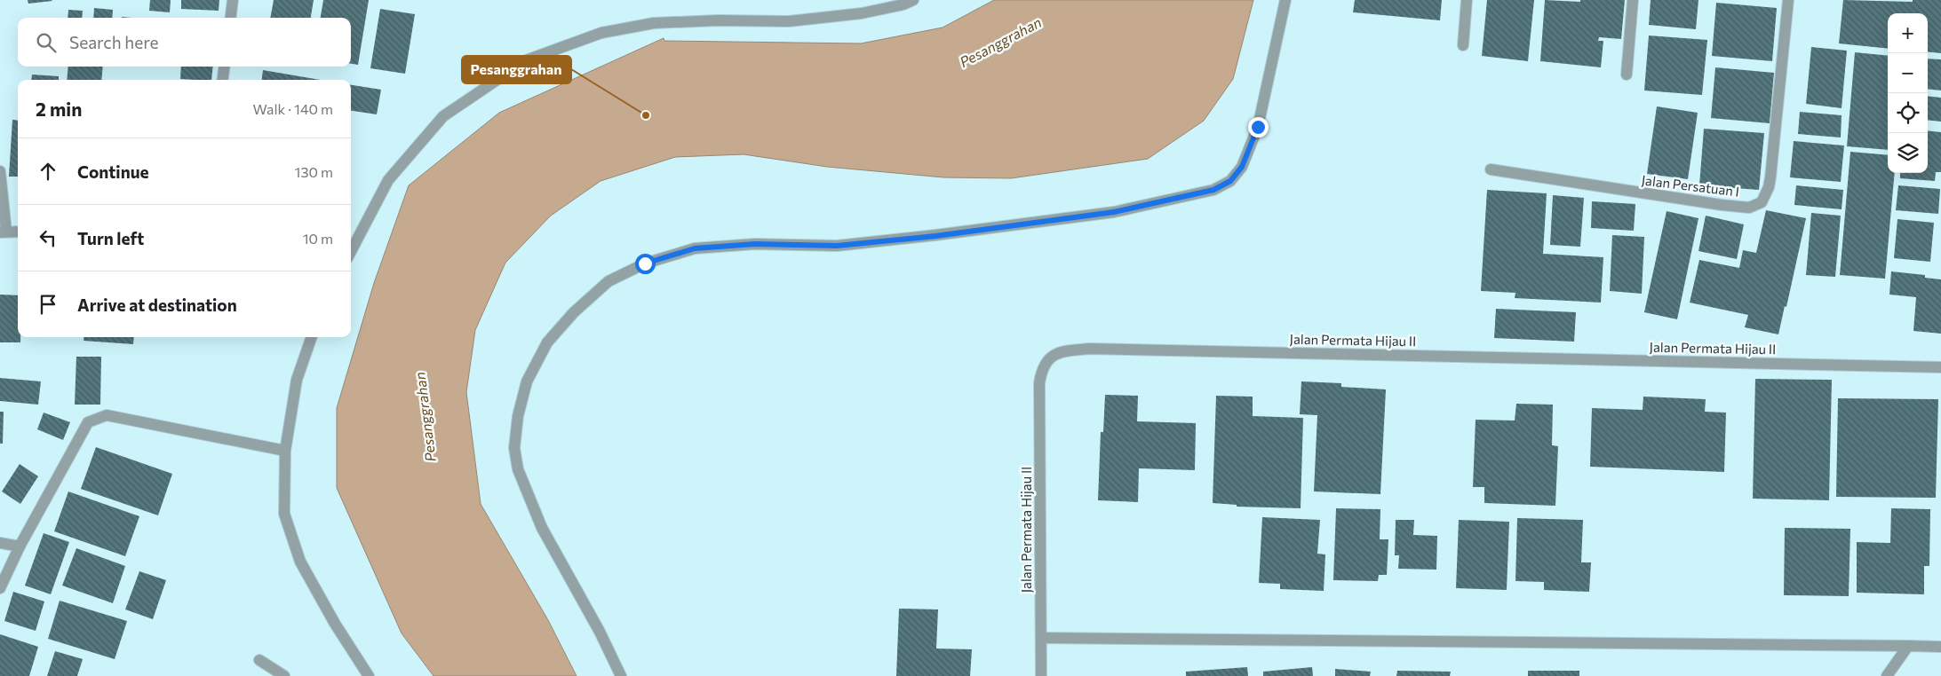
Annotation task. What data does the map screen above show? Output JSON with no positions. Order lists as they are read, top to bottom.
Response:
{
  "streets": {
    "street": ["Jalan Persatuan I", "Jalan Permata Hijau II"]
  },
  "water": ["Pesanggrahan"],
  "places": ["Pesanggrahan"],
  "page": {
    "map_buttons": ["+", "−"],
    "search": "Search here",
    "heading": ["2 min", "Walk · 140 m"],
    "list": [
      ["Continue", "130 m"],
      ["Turn left", "10 m"],
      "Arrive at destination"
    ]
  }
}
